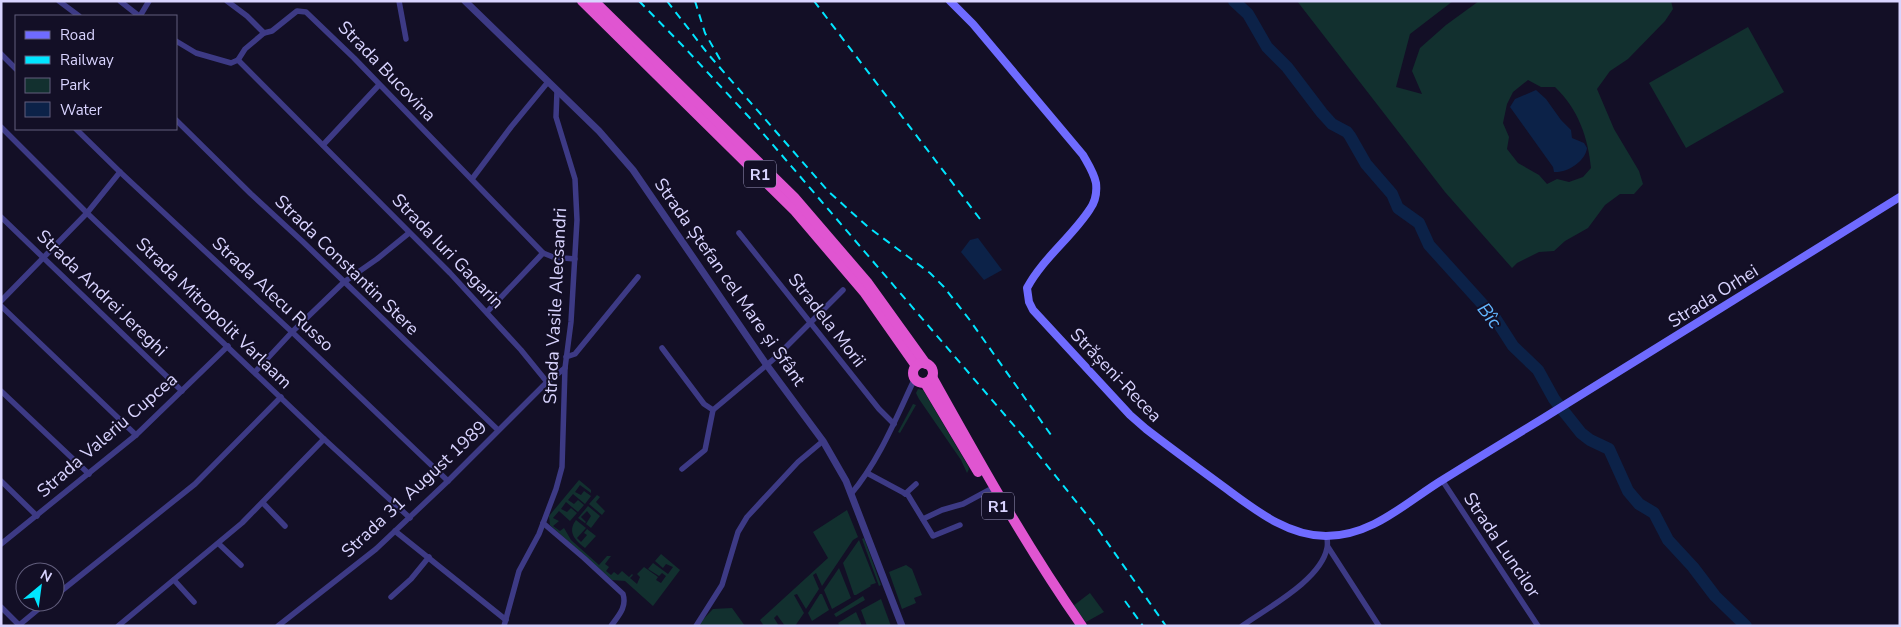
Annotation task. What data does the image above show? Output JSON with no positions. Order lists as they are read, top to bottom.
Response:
{
  "streets": {
    "highway": ["R1"],
    "main road": ["Strada Orhei", "Strășeni-Recea"],
    "street": [
      "Strada Bucovina",
      "Strada Iuri Gagarin",
      "Strada Constantin Stere",
      "Strada Ștefan cel Mare și Sfânt",
      "Strada Andrei Jereghi",
      "Strada Alecu Russo",
      "Strada Vasile Alecsandri",
      "Strada Mitropolit Varlaam",
      "Stradela Morii",
      "Strada Valeriu Cupcea",
      "Strada 31 August 1989",
      "Strada Luncilor"
    ]
  },
  "crossings": [
    ["Strada Iuri Gagarin", "Strada 31 August 1989"],
    ["Strada Constantin Stere", "Strada 31 August 1989"],
    ["Strada Ștefan cel Mare și Sfânt", "Strada Vasile Alecsandri"],
    ["Strada Andrei Jereghi", "Strada Valeriu Cupcea"],
    ["Strada Alecu Russo", "Strada 31 August 1989"],
    ["Strada Orhei", "Strășeni-Recea"],
    ["Strada Vasile Alecsandri", "Strada 31 August 1989"],
    ["Strada Mitropolit Varlaam", "Strada Valeriu Cupcea"],
    ["Strada Mitropolit Varlaam", "Strada 31 August 1989"],
    ["Strășeni-Recea", "Strada Luncilor"]
  ],
  "water": ["Bîc"],
  "legend": [
    "Road",
    "Railway",
    "Park",
    "Water"
  ],
  "north": "top right"
}
